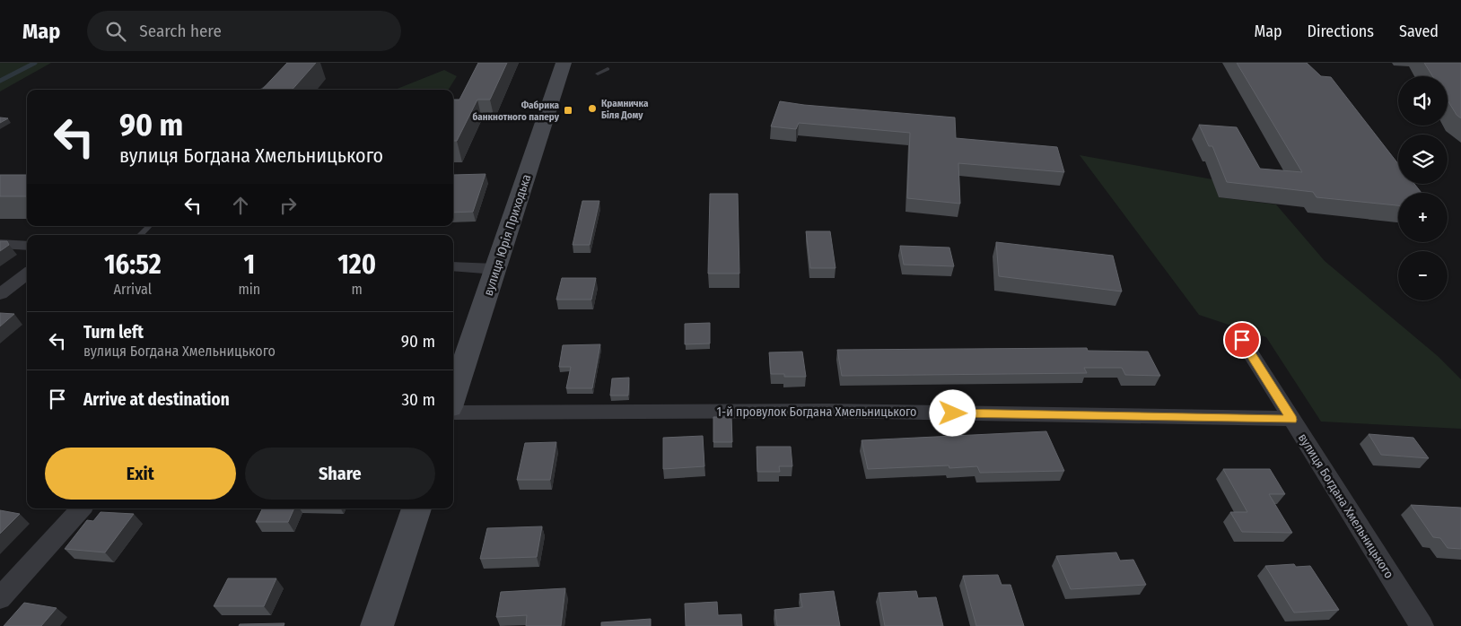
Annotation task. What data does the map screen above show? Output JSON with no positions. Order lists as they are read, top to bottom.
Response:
{
  "streets": {
    "street": ["вулиця Юрія Приходька", "1-й провулок Богдана Хмельницького", "вулиця Богдана Хмельницького"]
  },
  "crossings": [
    ["1-й провулок Богдана Хмельницького", "вулиця Богдана Хмельницького"]
  ],
  "places": {
    "other": ["Крамничка Біля Дому"],
    "transit": ["Фабрика банкнотного паперу"]
  },
  "page": {
    "header": "Map",
    "search": "Search here",
    "nav": ["Map", "Directions", "Saved"],
    "map_buttons": ["+", "−"],
    "turn": ["90 m", "вулиця Богдана Хмельницького"],
    "eta": [
      "16:52",
      "Arrival",
      "1",
      "min",
      "120",
      "m"
    ],
    "list": [
      {
        "name": "Turn left",
        "note": "вулиця Богдана Хмельницького",
        "value": "90 m"
      },
      {
        "name": "Arrive at destination",
        "value": "30 m"
      }
    ],
    "buttons": ["Exit", "Share"]
  }
}
